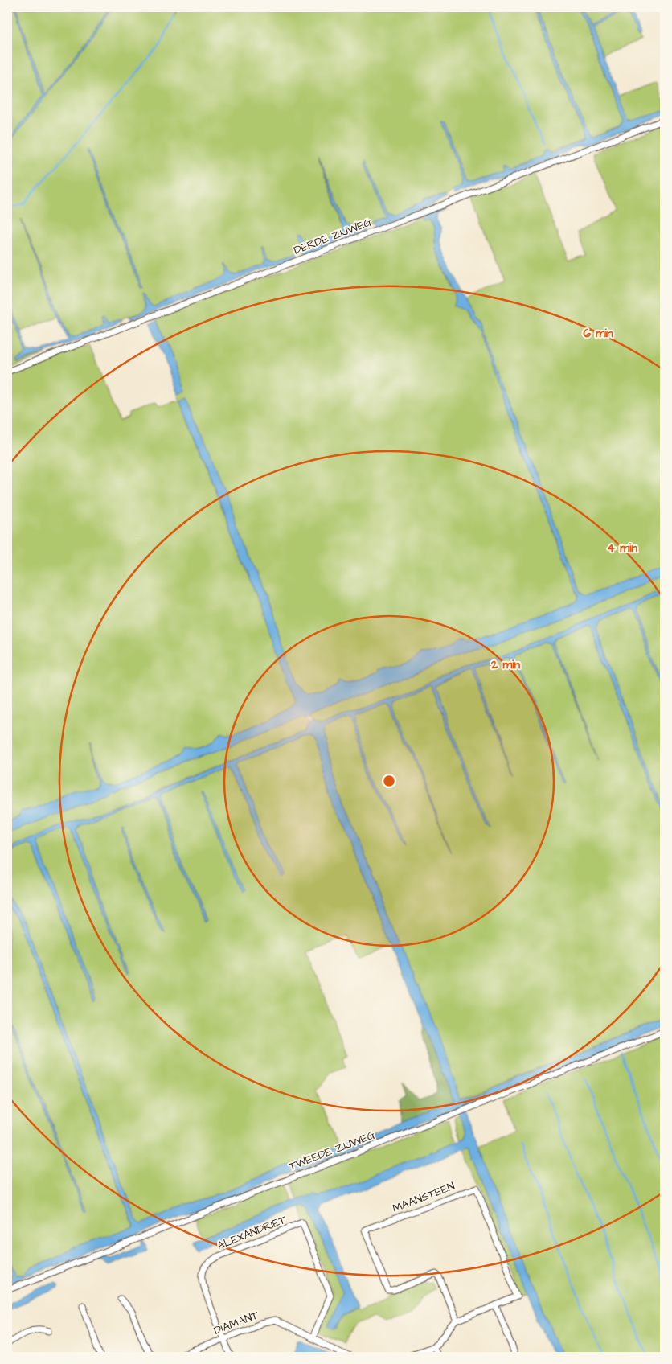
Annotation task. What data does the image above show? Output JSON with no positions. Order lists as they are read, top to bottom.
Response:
{
  "streets": {
    "street": [
      "DERDE ZIJWEG",
      "TWEEDE ZIJWEG",
      "MAANSTEEN",
      "ALEXANDRIET",
      "DIAMANT"
    ]
  },
  "crossings": [
    ["ALEXANDRIET", "DIAMANT"]
  ],
  "rings": ["6 min", "4 min", "2 min"]
}
